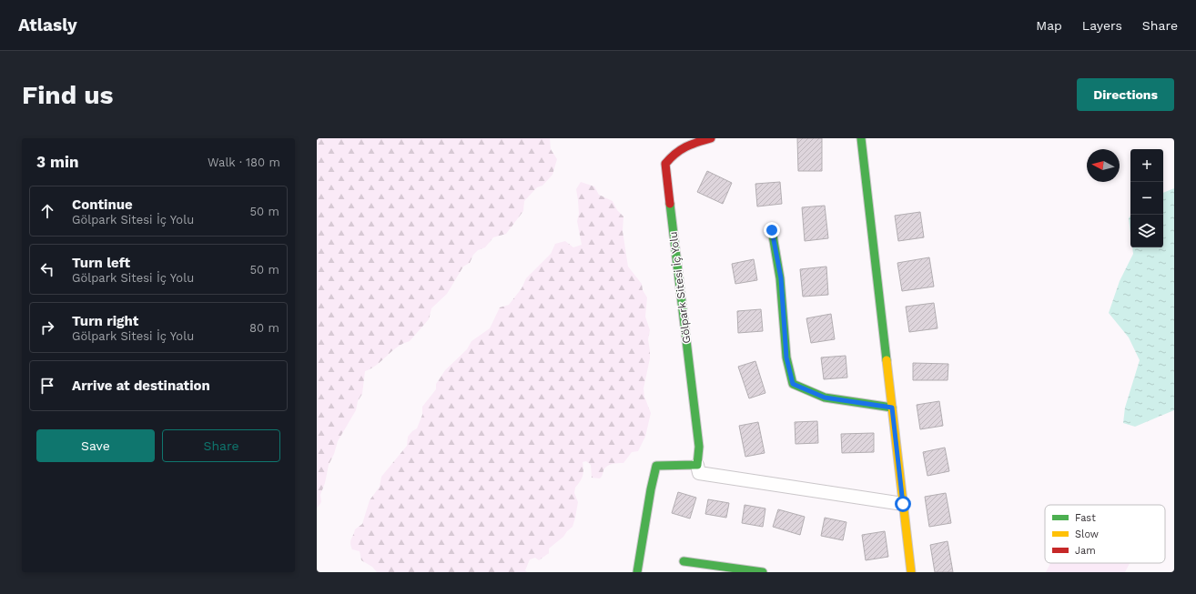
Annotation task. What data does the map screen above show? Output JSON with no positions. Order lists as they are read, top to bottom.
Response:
{
  "streets": {
    "street": ["Gölpark Sitesi İç Yolu"]
  },
  "legend": ["Fast", "Slow", "Jam"],
  "north": "left",
  "page": {
    "header": "Atlasly",
    "nav": ["Map", "Layers", "Share"],
    "buttons": [
      "Directions",
      ["Save", "Share"]
    ],
    "title": "Find us",
    "heading": ["3 min", "Walk · 180 m"],
    "map_buttons": ["+", "−"],
    "list": [
      ["Continue", "Gölpark Sitesi İç Yolu", "50 m"],
      ["Turn left", "Gölpark Sitesi İç Yolu", "50 m"],
      ["Turn right", "Gölpark Sitesi İç Yolu", "80 m"],
      "Arrive at destination"
    ]
  }
}
